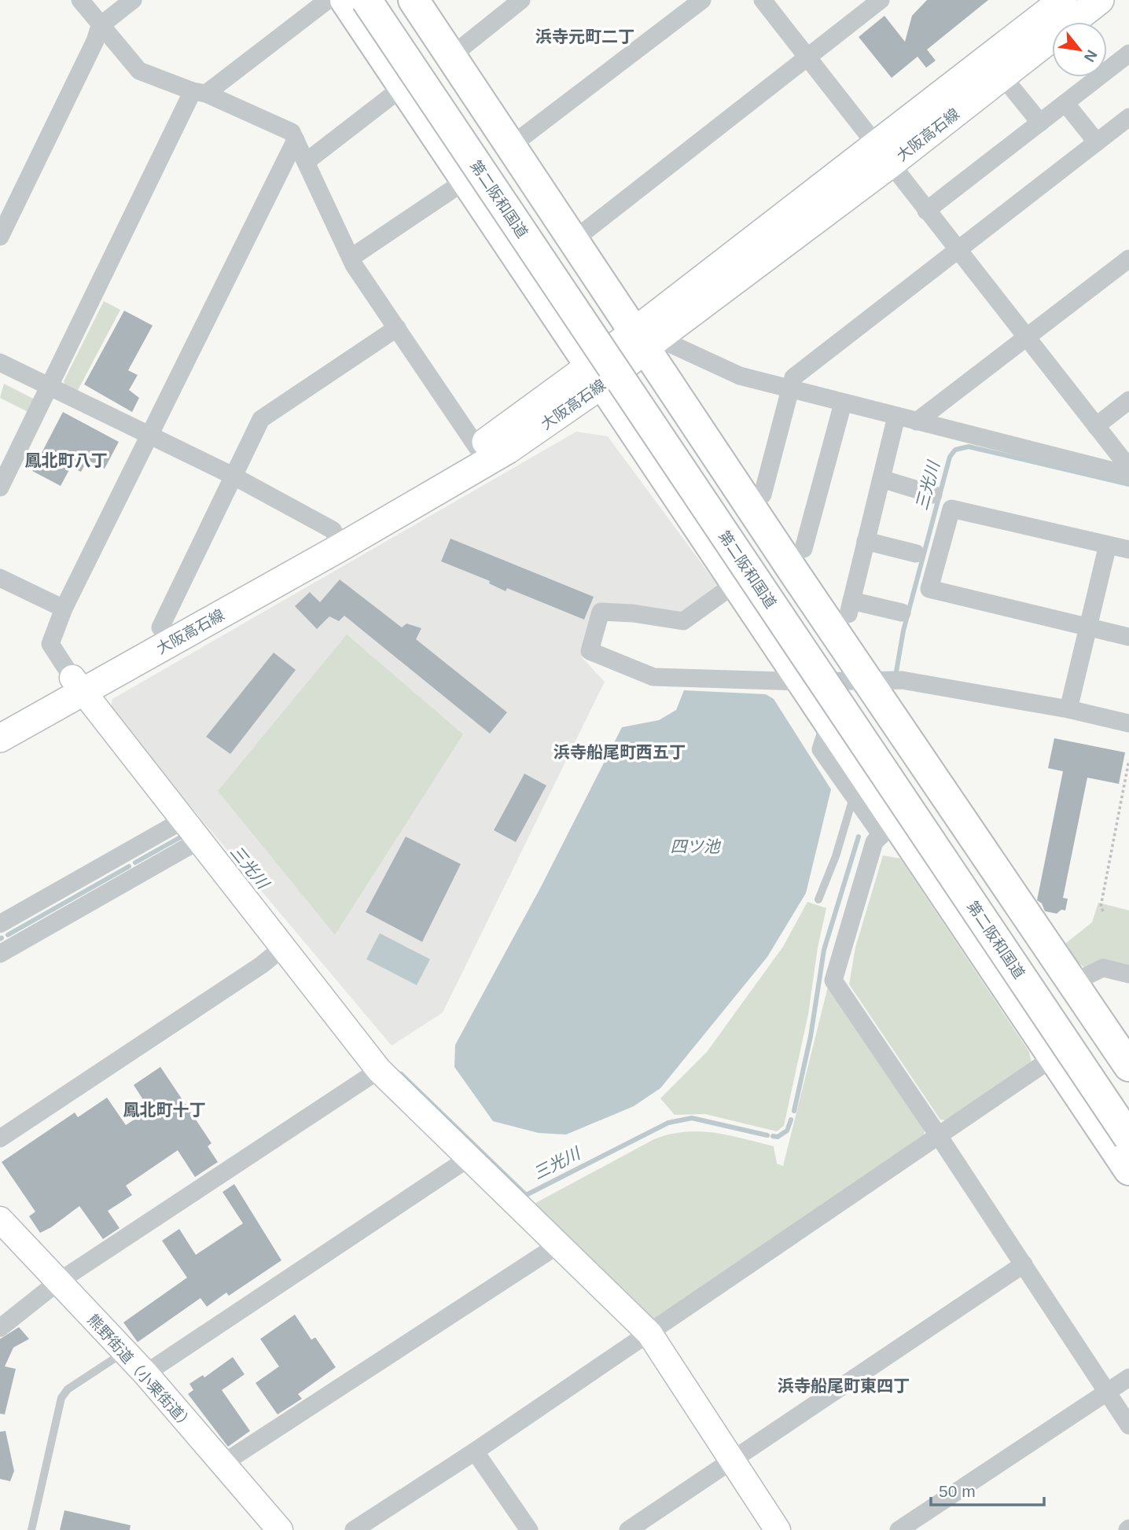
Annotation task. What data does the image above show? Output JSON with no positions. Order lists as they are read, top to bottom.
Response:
{
  "streets": {
    "highway": ["第二阪和国道"],
    "main road": ["大阪高石線"],
    "street": ["熊野街道（小栗街道）"]
  },
  "districts": [
    "浜寺元町二丁",
    "鳳北町八丁",
    "浜寺船尾町西五丁",
    "鳳北町十丁",
    "浜寺船尾町東四丁"
  ],
  "water": ["三光川", "四ツ池"],
  "scale_bar": "50 m",
  "north": "bottom right"
}
